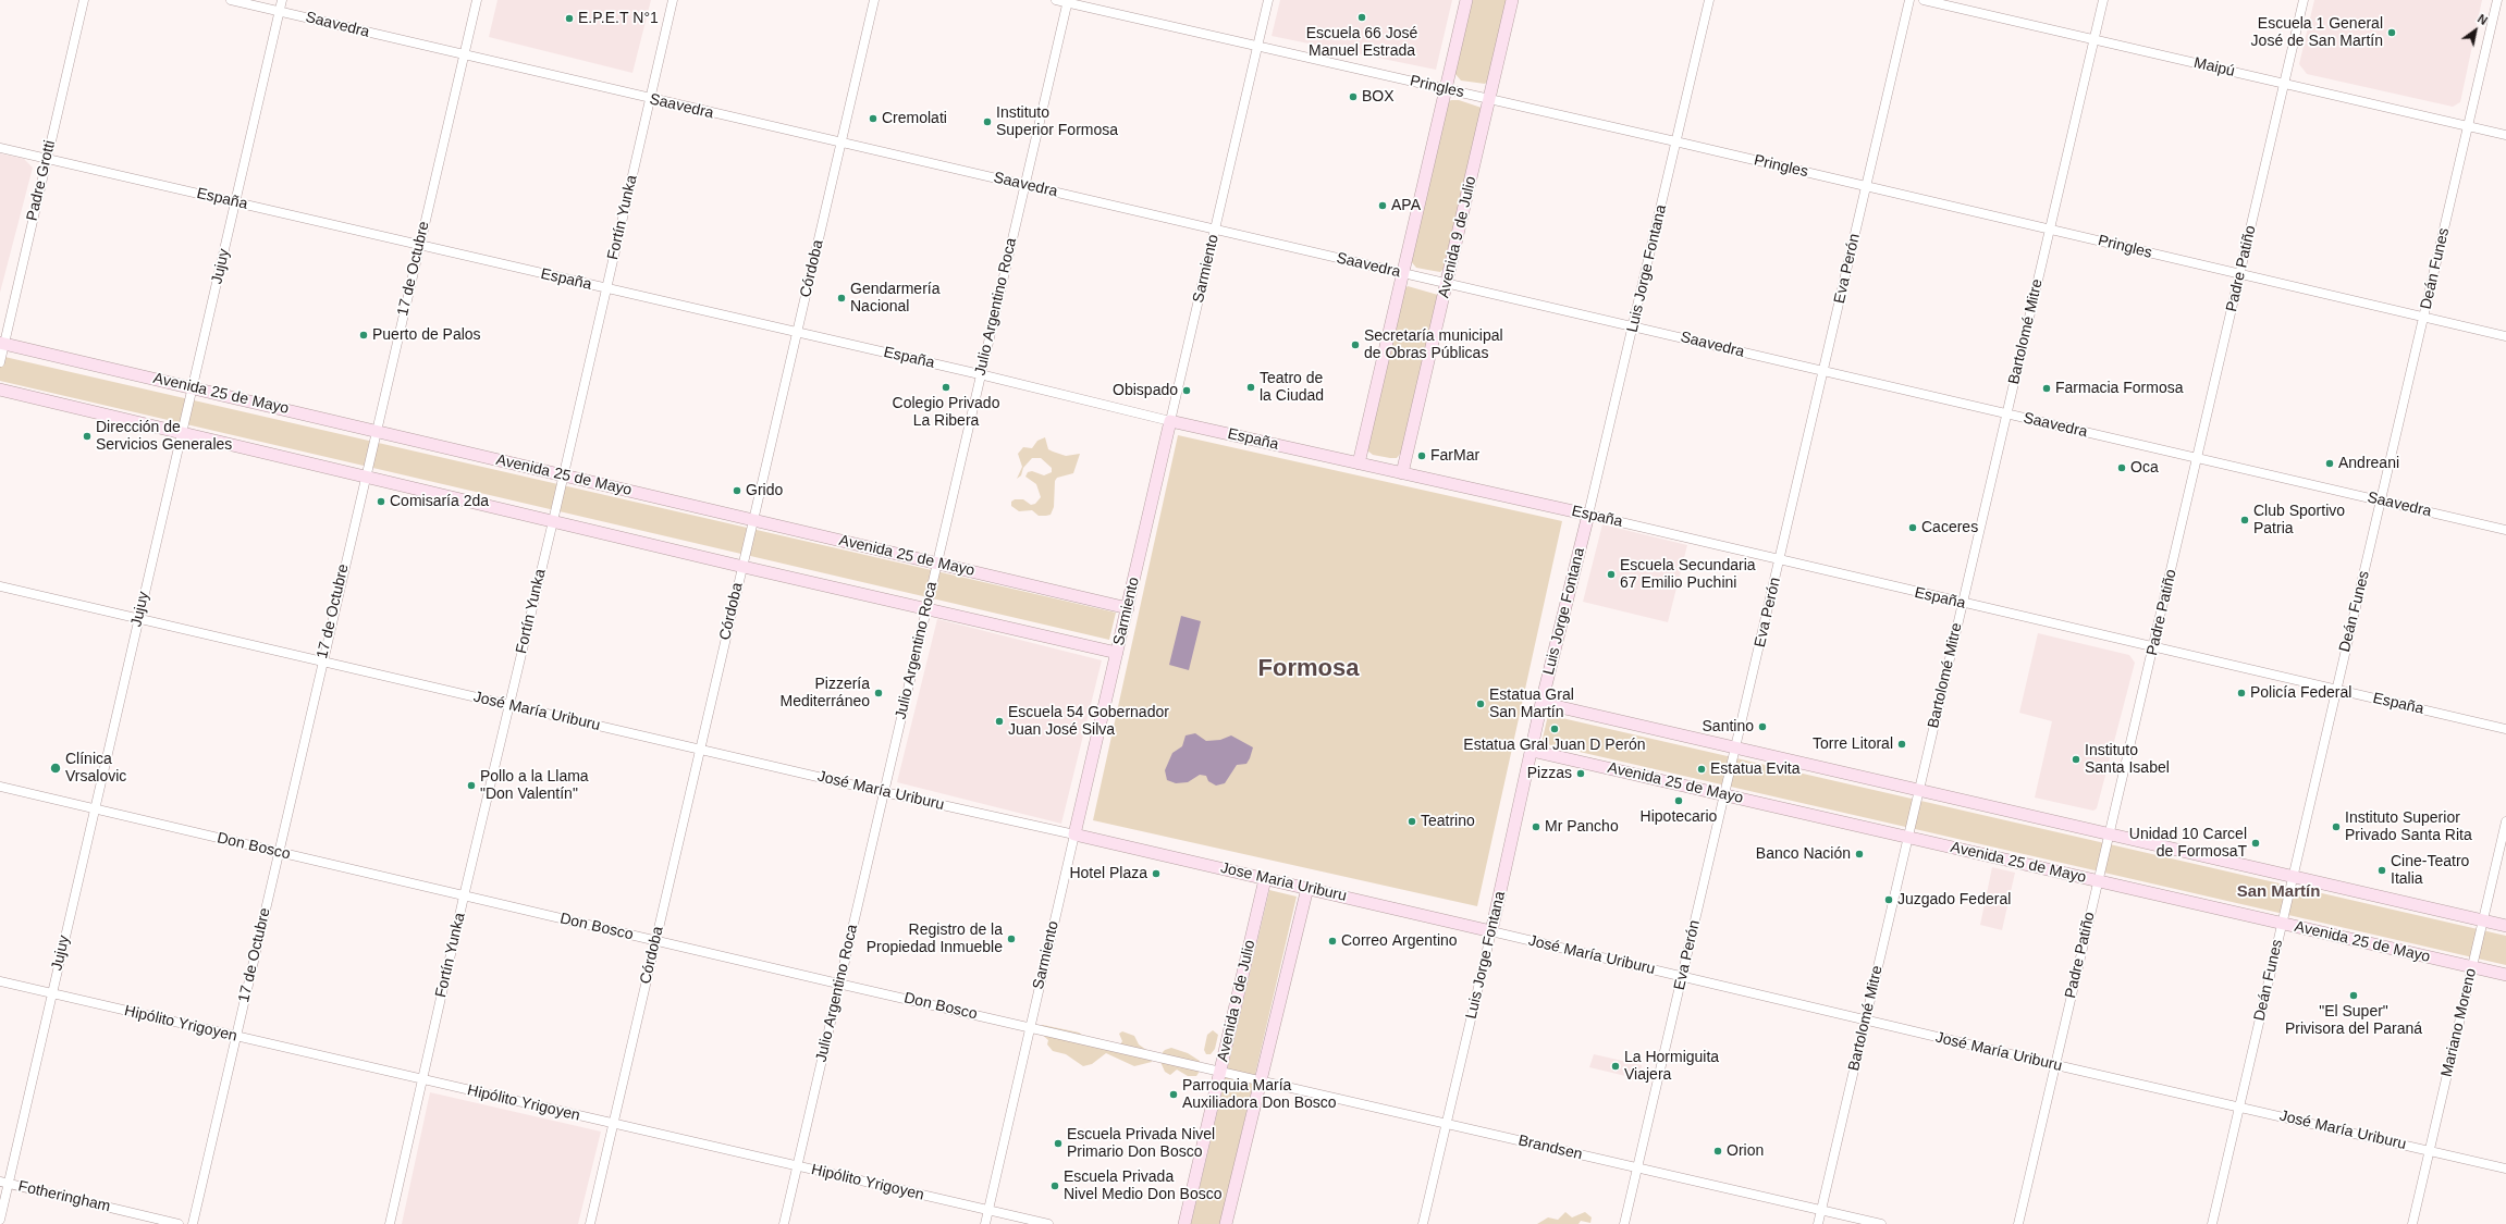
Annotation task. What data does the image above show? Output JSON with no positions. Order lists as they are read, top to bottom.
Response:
{
  "streets": {
    "main road": [
      "España",
      "Avenida 9 de Julio",
      "Sarmiento",
      "Luis Jorge Fontana",
      "Avenida 25 de Mayo",
      "Jose Maria Uriburu"
    ],
    "street": [
      "Saavedra",
      "Maipú",
      "Pringles",
      "Padre Grotti",
      "Fortín Yunka",
      "Jujuy",
      "17 de Octubre",
      "Córdoba",
      "Eva Perón",
      "Padre Patiño",
      "Deán Funes",
      "Julio Argentino Roca",
      "Bartolomé Mitre",
      "José María Uriburu",
      "Don Bosco",
      "Mariano Moreno",
      "Hipólito Yrigoyen",
      "Brandsen",
      "Fotheringham"
    ]
  },
  "crossings": [
    ["Saavedra", "Fortín Yunka"],
    ["Saavedra", "Avenida 9 de Julio"],
    ["Saavedra", "Jujuy"],
    ["Saavedra", "17 de Octubre"],
    ["Saavedra", "Córdoba"],
    ["Saavedra", "Sarmiento"],
    ["Saavedra", "Luis Jorge Fontana"],
    ["Saavedra", "Eva Perón"],
    ["Saavedra", "Padre Patiño"],
    ["Saavedra", "Deán Funes"],
    ["Saavedra", "Julio Argentino Roca"],
    ["Saavedra", "Bartolomé Mitre"],
    ["Maipú", "Padre Patiño"],
    ["Maipú", "Deán Funes"],
    ["Maipú", "Bartolomé Mitre"],
    ["Pringles", "Avenida 9 de Julio"],
    ["Pringles", "Sarmiento"],
    ["Pringles", "Luis Jorge Fontana"],
    ["Pringles", "Eva Perón"],
    ["Pringles", "Padre Patiño"],
    ["Pringles", "Deán Funes"],
    ["Pringles", "Julio Argentino Roca"],
    ["Pringles", "Bartolomé Mitre"],
    ["Padre Grotti", "España"],
    ["Padre Grotti", "Avenida 25 de Mayo"],
    ["España", "Fortín Yunka"],
    ["España", "Avenida 9 de Julio"],
    ["España", "Jujuy"],
    ["España", "17 de Octubre"],
    ["España", "Córdoba"],
    ["España", "Sarmiento"],
    ["España", "Luis Jorge Fontana"],
    ["España", "Eva Perón"],
    ["España", "Padre Patiño"],
    ["España", "Deán Funes"],
    ["España", "Julio Argentino Roca"],
    ["España", "Bartolomé Mitre"],
    ["Fortín Yunka", "Avenida 25 de Mayo"],
    ["Fortín Yunka", "José María Uriburu"],
    ["Fortín Yunka", "Don Bosco"],
    ["Fortín Yunka", "Hipólito Yrigoyen"],
    ["Avenida 9 de Julio", "Don Bosco"],
    ["Avenida 9 de Julio", "Jose Maria Uriburu"],
    ["Avenida 9 de Julio", "Brandsen"],
    ["Jujuy", "Avenida 25 de Mayo"],
    ["Jujuy", "José María Uriburu"],
    ["Jujuy", "Don Bosco"],
    ["Jujuy", "Hipólito Yrigoyen"],
    ["Jujuy", "Fotheringham"],
    ["17 de Octubre", "Avenida 25 de Mayo"],
    ["17 de Octubre", "José María Uriburu"],
    ["17 de Octubre", "Don Bosco"],
    ["17 de Octubre", "Hipólito Yrigoyen"],
    ["Córdoba", "Avenida 25 de Mayo"],
    ["Córdoba", "José María Uriburu"],
    ["Córdoba", "Don Bosco"],
    ["Córdoba", "Hipólito Yrigoyen"],
    ["Sarmiento", "Avenida 25 de Mayo"],
    ["Sarmiento", "José María Uriburu"],
    ["Sarmiento", "Don Bosco"],
    ["Sarmiento", "Jose Maria Uriburu"],
    ["Sarmiento", "Hipólito Yrigoyen"],
    ["Luis Jorge Fontana", "Avenida 25 de Mayo"],
    ["Luis Jorge Fontana", "José María Uriburu"],
    ["Luis Jorge Fontana", "Jose Maria Uriburu"],
    ["Luis Jorge Fontana", "Brandsen"],
    ["Eva Perón", "Avenida 25 de Mayo"],
    ["Eva Perón", "José María Uriburu"],
    ["Eva Perón", "Brandsen"],
    ["Padre Patiño", "Avenida 25 de Mayo"],
    ["Padre Patiño", "José María Uriburu"],
    ["Deán Funes", "Avenida 25 de Mayo"],
    ["Deán Funes", "José María Uriburu"],
    ["Julio Argentino Roca", "Avenida 25 de Mayo"],
    ["Julio Argentino Roca", "José María Uriburu"],
    ["Julio Argentino Roca", "Don Bosco"],
    ["Julio Argentino Roca", "Hipólito Yrigoyen"],
    ["Bartolomé Mitre", "Avenida 25 de Mayo"],
    ["Bartolomé Mitre", "José María Uriburu"],
    ["Bartolomé Mitre", "Brandsen"],
    ["Avenida 25 de Mayo", "Mariano Moreno"],
    ["José María Uriburu", "Jose Maria Uriburu"],
    ["José María Uriburu", "Mariano Moreno"],
    ["Don Bosco", "Brandsen"]
  ],
  "districts": ["Formosa", "San Martín"],
  "places": [
    "Escuela 66 José Manuel Estrada",
    "E.P.E.T N°1",
    "Escuela 1 General José de San Martín",
    "BOX",
    "Cremolati",
    "Instituto Superior Formosa",
    "APA",
    "Gendarmería Nacional",
    "Puerto de Palos",
    "Secretaría municipal de Obras Públicas",
    "Colegio Privado La Ribera",
    "Teatro de la Ciudad",
    "Farmacia Formosa",
    "Obispado",
    "Dirección de Servicios Generales",
    "FarMar",
    "Andreani",
    "Oca",
    "Grido",
    "Comisaría 2da",
    "Club Sportivo Patria",
    "Caceres",
    "Escuela Secundaria 67 Emilio Puchini",
    "Pizzería Mediterráneo",
    "Policía Federal",
    "Estatua Gral San Martín",
    "Escuela 54 Gobernador Juan José Silva",
    "Santino",
    "Estatua Gral Juan D Perón",
    "Torre Litoral",
    "Instituto Santa Isabel",
    "Clínica Vrsalovic",
    "Estatua Evita",
    "Pizzas",
    "Pollo a la Llama \"Don Valentín\"",
    "Hipotecario",
    "Teatrino",
    "Mr Pancho",
    "Instituto Superior Privado Santa Rita",
    "Unidad 10 Carcel de FormosaT",
    "Banco Nación",
    "Cine-Teatro Italia",
    "Hotel Plaza",
    "Juzgado Federal",
    "Registro de la Propiedad Inmueble",
    "Correo Argentino",
    "\"El Super\" Privisora del Paraná",
    "La Hormiguita Viajera",
    "Parroquia María Auxiliadora Don Bosco",
    "Escuela Privada Nivel Primario Don Bosco",
    "Orion",
    "Escuela Privada Nivel Medio Don Bosco"
  ],
  "north": "top right"
}
